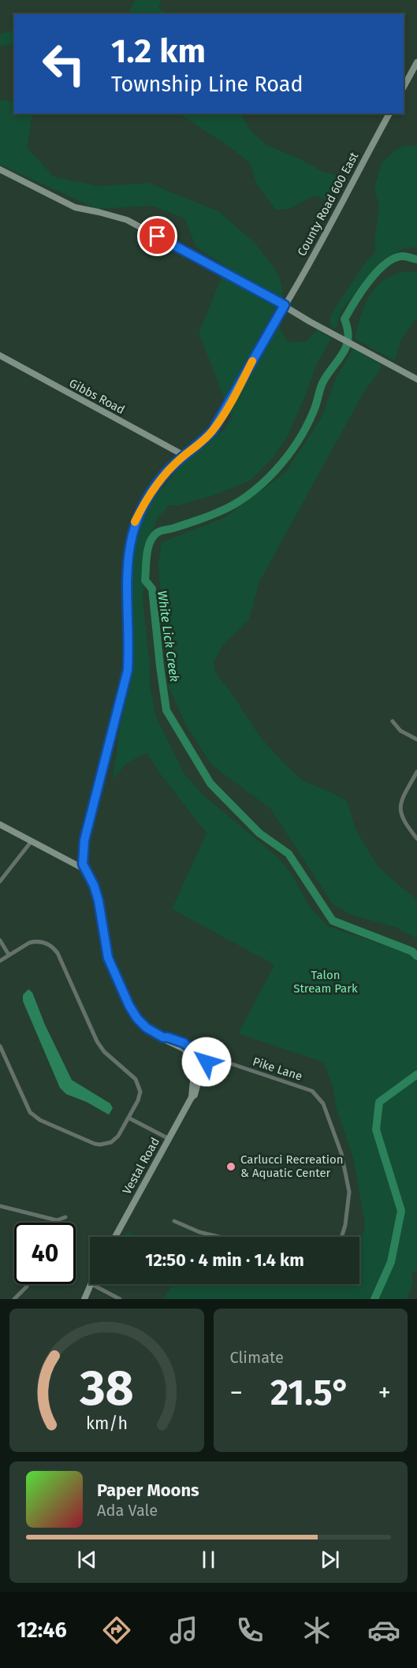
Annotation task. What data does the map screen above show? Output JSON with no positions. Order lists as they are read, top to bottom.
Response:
{
  "streets": {
    "street": [
      "County Road 600 East",
      "Gibbs Road",
      "Pike Lane",
      "Vestal Road"
    ]
  },
  "crossings": [
    ["Pike Lane", "Vestal Road"]
  ],
  "water": ["White Lick Creek"],
  "parks": ["Talon Stream Park"],
  "places": ["Carlucci Recreation & Aquatic Center"],
  "page": {
    "turn": ["1.2 km", "Township Line Road"],
    "limit": "40",
    "trip": "12:50 · 4 min · 1.4 km",
    "tile": "Climate",
    "heat": ["−", "21.5°", "+"],
    "song": ["Paper Moons", "Ada Vale"],
    "tabs": "12:46",
    "gauge": ["38", "km/h"]
  }
}
